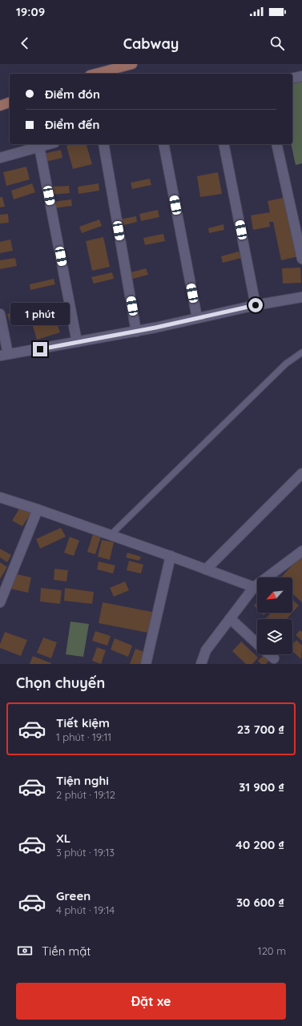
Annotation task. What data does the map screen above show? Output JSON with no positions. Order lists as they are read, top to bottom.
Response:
{
  "north": "bottom left",
  "page": {
    "status": "19:09",
    "header": "Cabway",
    "banner": ["Điểm đón", "Điểm đến"],
    "bubble": "1 phút",
    "heading": "Chọn chuyến",
    "list": [
      {
        "name": "Tiết kiệm",
        "note": "1 phút · 19:11",
        "value": "23 700 ₫"
      },
      {
        "name": "Tiện nghi",
        "note": "2 phút · 19:12",
        "value": "31 900 ₫"
      },
      {
        "name": "XL",
        "note": "3 phút · 19:13",
        "value": "40 200 ₫"
      },
      {
        "name": "Green",
        "note": "4 phút · 19:14",
        "value": "30 600 ₫"
      }
    ],
    "pay": ["Tiền mặt", "120 m"],
    "buttons": "Đặt xe"
  }
}
